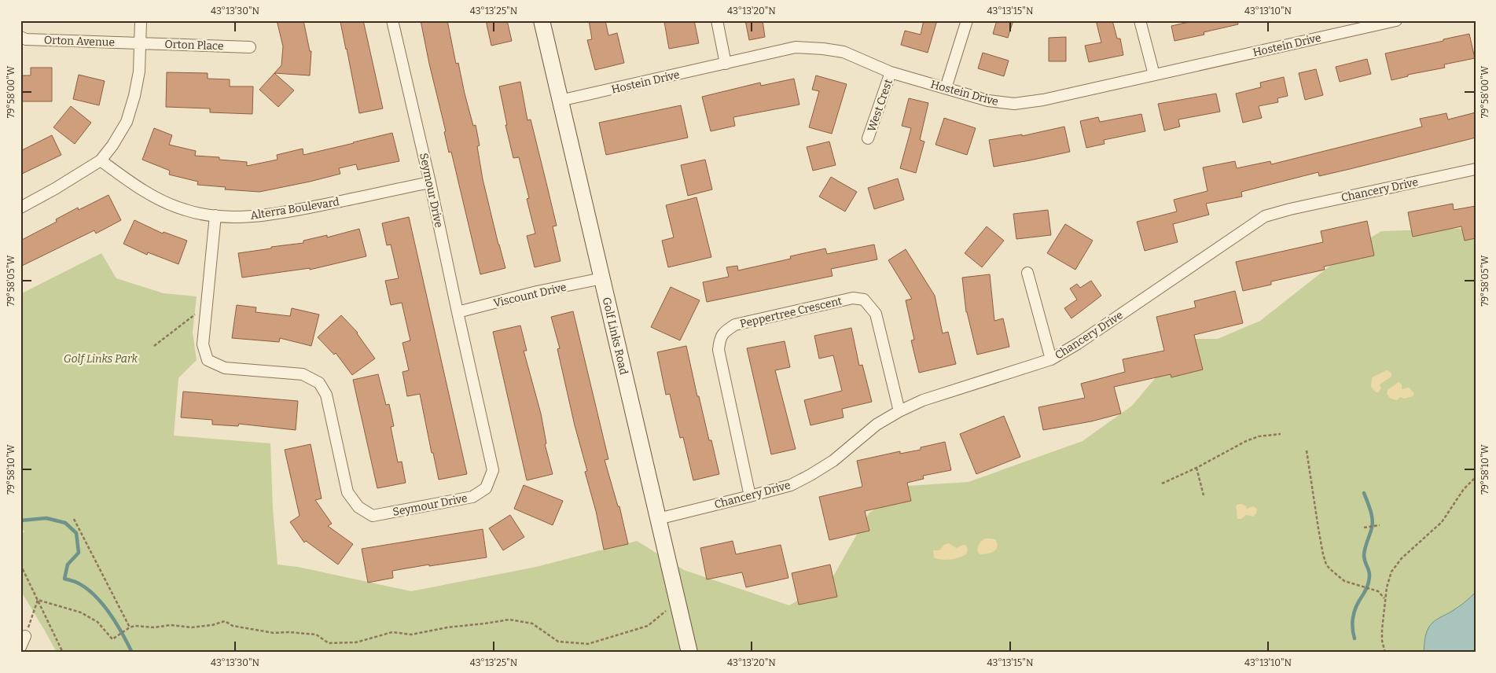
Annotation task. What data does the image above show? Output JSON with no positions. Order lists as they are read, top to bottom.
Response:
{
  "streets": {
    "main road": ["Golf Links Road"],
    "street": [
      "Orton Avenue",
      "Orton Place",
      "Hostein Drive",
      "West Crest",
      "Chancery Drive",
      "Seymour Drive",
      "Alterra Boulevard",
      "Viscount Drive",
      "Peppertree Crescent"
    ]
  },
  "crossings": [
    ["Orton Avenue", "Orton Place"],
    ["Hostein Drive", "West Crest"],
    ["Hostein Drive", "Golf Links Road"],
    ["Chancery Drive", "Peppertree Crescent"],
    ["Chancery Drive", "Golf Links Road"],
    ["Seymour Drive", "Alterra Boulevard"],
    ["Seymour Drive", "Viscount Drive"],
    ["Viscount Drive", "Golf Links Road"]
  ],
  "parks": ["Golf Links Park"],
  "coordinates": [
    "43°13'30\"N",
    "43°13'25\"N",
    "43°13'20\"N",
    "43°13'15\"N",
    "43°13'10\"N",
    "79°58'00\"W",
    "79°58'05\"W",
    "79°58'10\"W"
  ]
}
